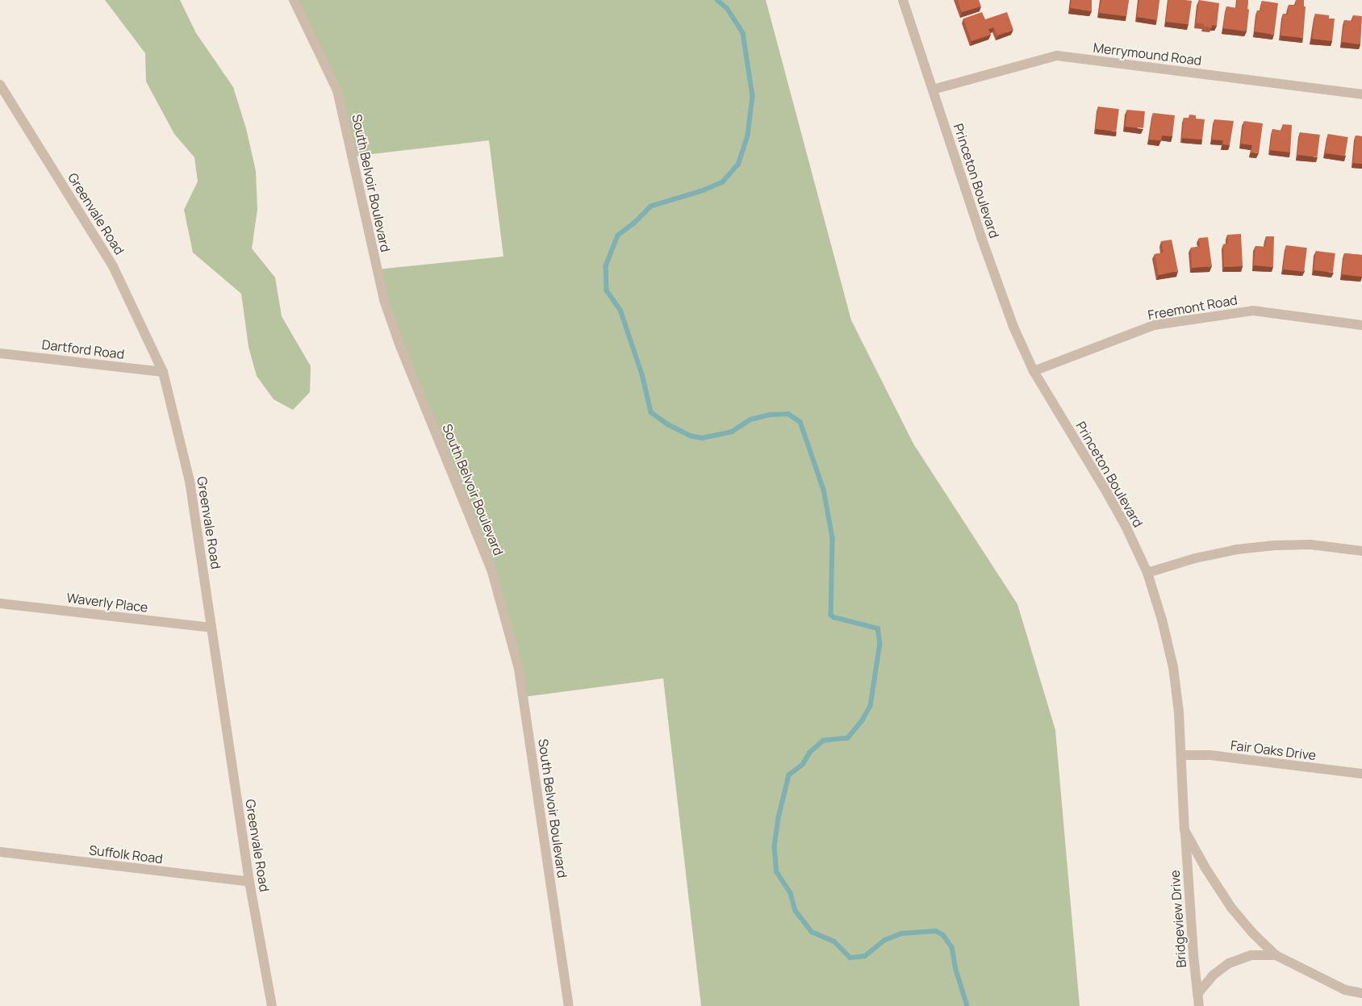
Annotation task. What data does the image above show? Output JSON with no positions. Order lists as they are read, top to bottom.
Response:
{
  "streets": {
    "street": [
      "Merrymound Road",
      "Princeton Boulevard",
      "South Belvoir Boulevard",
      "Greenvale Road",
      "Freemont Road",
      "Dartford Road",
      "Waverly Place",
      "Fair Oaks Drive",
      "Suffolk Road",
      "Bridgeview Drive"
    ]
  },
  "crossings": [
    ["Merrymound Road", "Princeton Boulevard"],
    ["Princeton Boulevard", "Freemont Road"],
    ["Princeton Boulevard", "Fair Oaks Drive"],
    ["Princeton Boulevard", "Bridgeview Drive"],
    ["Greenvale Road", "Dartford Road"],
    ["Greenvale Road", "Waverly Place"],
    ["Greenvale Road", "Suffolk Road"]
  ]
}
